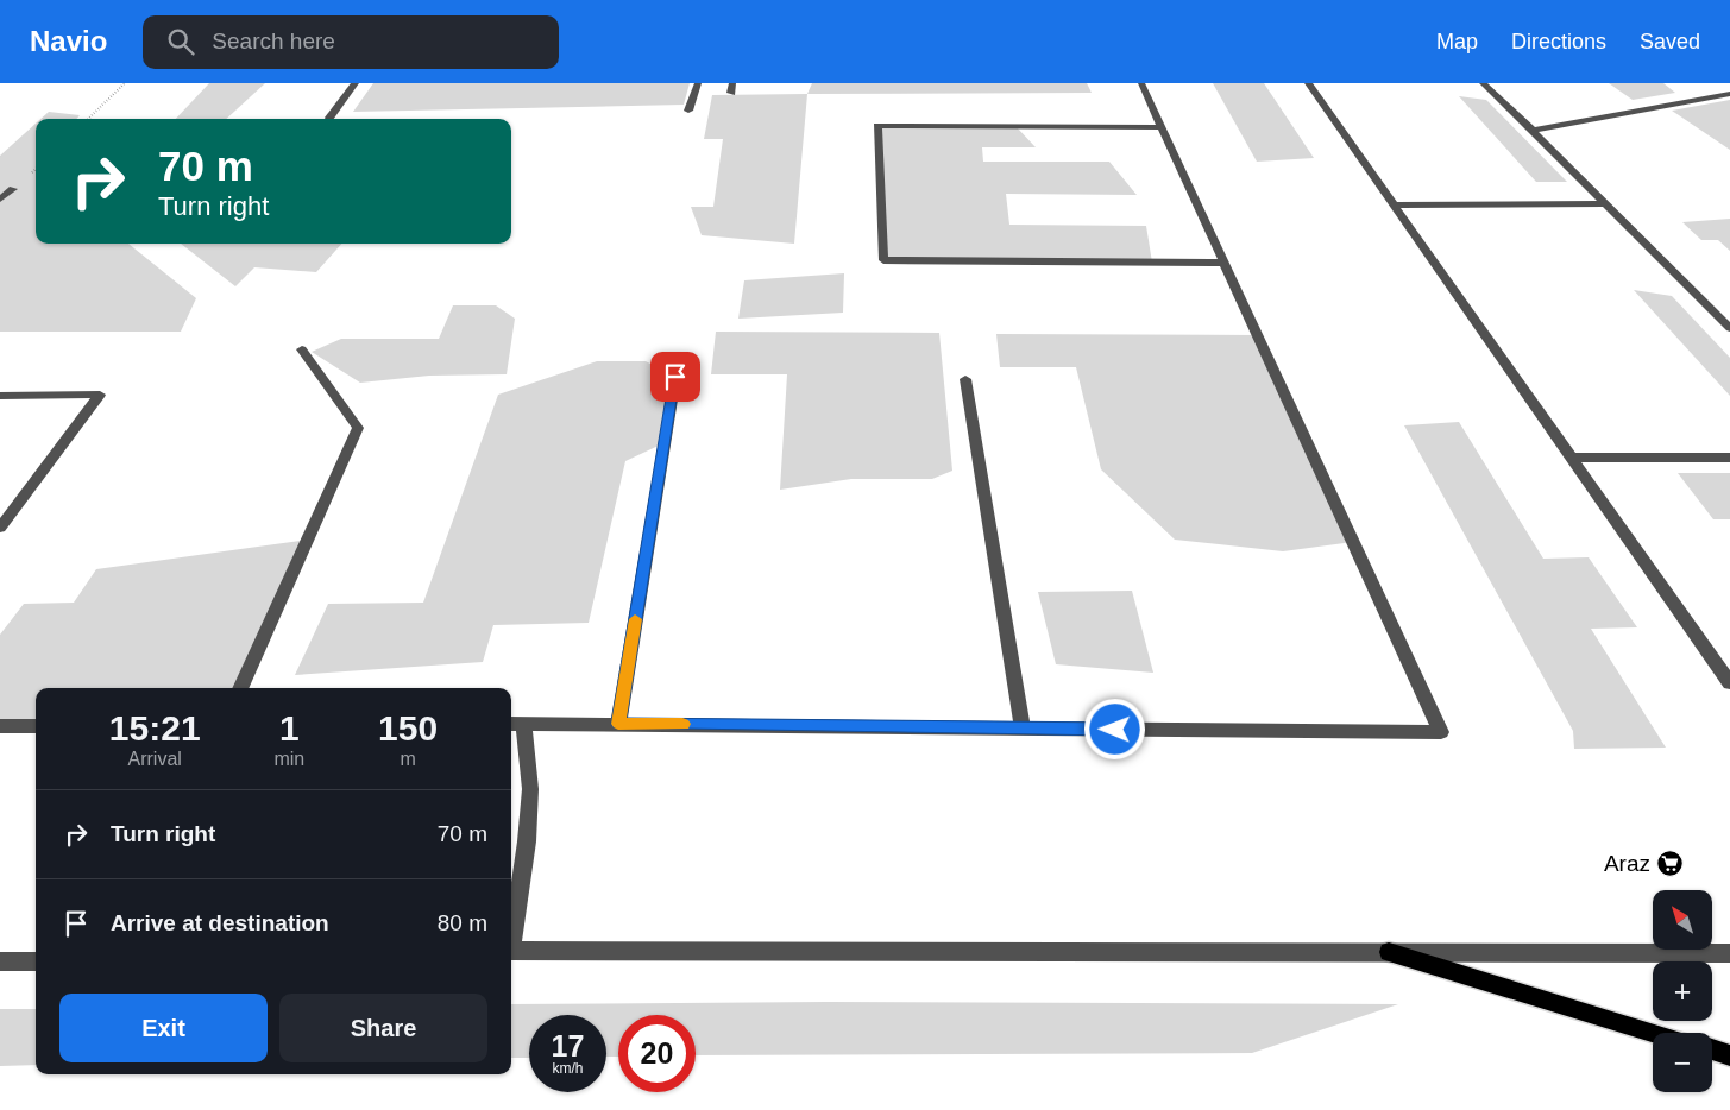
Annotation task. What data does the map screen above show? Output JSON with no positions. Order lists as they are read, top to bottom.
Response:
{
  "places": {
    "supermarket": ["Araz"]
  },
  "north": "top left",
  "page": {
    "header": "Navio",
    "search": "Search here",
    "nav": ["Map", "Directions", "Saved"],
    "turn": ["70 m", "Turn right"],
    "eta": [
      "15:21",
      "Arrival",
      "1",
      "min",
      "150",
      "m"
    ],
    "list": [
      {
        "name": "Turn right",
        "value": "70 m"
      },
      {
        "name": "Arrive at destination",
        "value": "80 m"
      }
    ],
    "map_buttons": ["+", "−"],
    "buttons": ["Exit", "Share"],
    "speed": "17 km/h",
    "limit": "20"
  }
}
